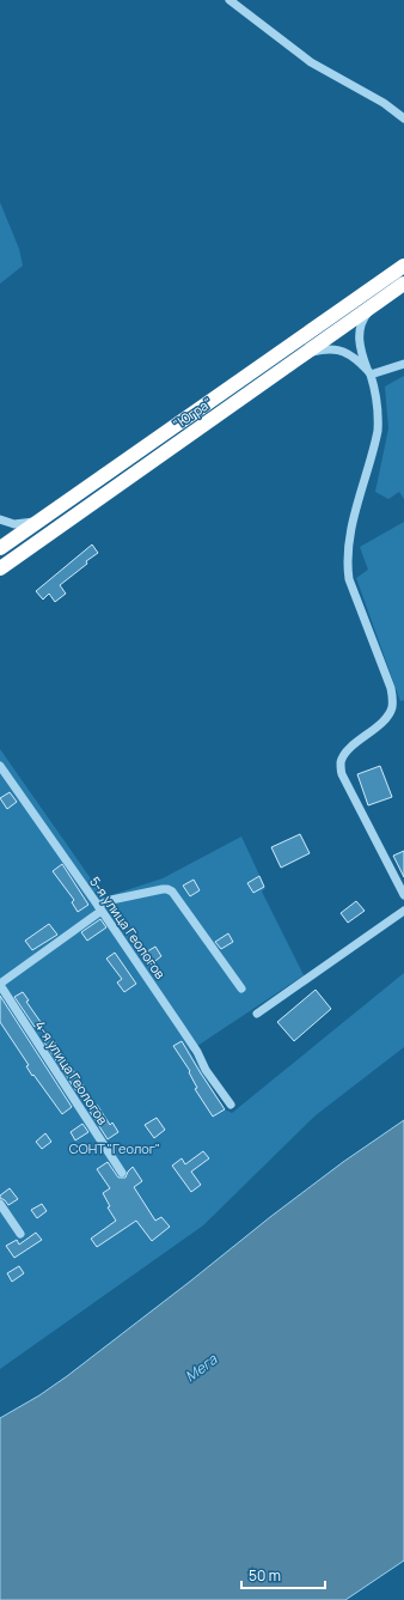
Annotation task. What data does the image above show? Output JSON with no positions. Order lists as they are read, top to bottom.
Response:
{
  "streets": {
    "highway": ["\"Югра\""],
    "street": ["5-я улица Геологов", "4-я улица Геологов"]
  },
  "water": ["Мега"],
  "parks": ["СОНТ \"Геолог\""],
  "scale_bar": "50 m"
}
